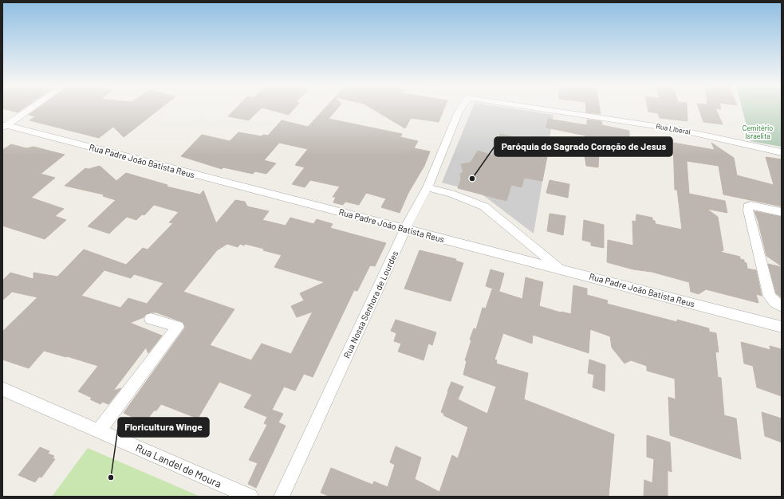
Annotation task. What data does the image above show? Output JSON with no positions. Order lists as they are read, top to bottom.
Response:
{
  "streets": {
    "street": [
      "Rua Liberal",
      "Rua Padre João Batista Reus",
      "Rua Nossa Senhora de Lourdes",
      "Rua Landel de Moura"
    ]
  },
  "crossings": [
    ["Rua Padre João Batista Reus", "Rua Nossa Senhora de Lourdes"]
  ],
  "parks": ["Cemitério Israelita"],
  "places": ["Paróquia do Sagrado Coração de Jesus", "Floricultura Winge"]
}
